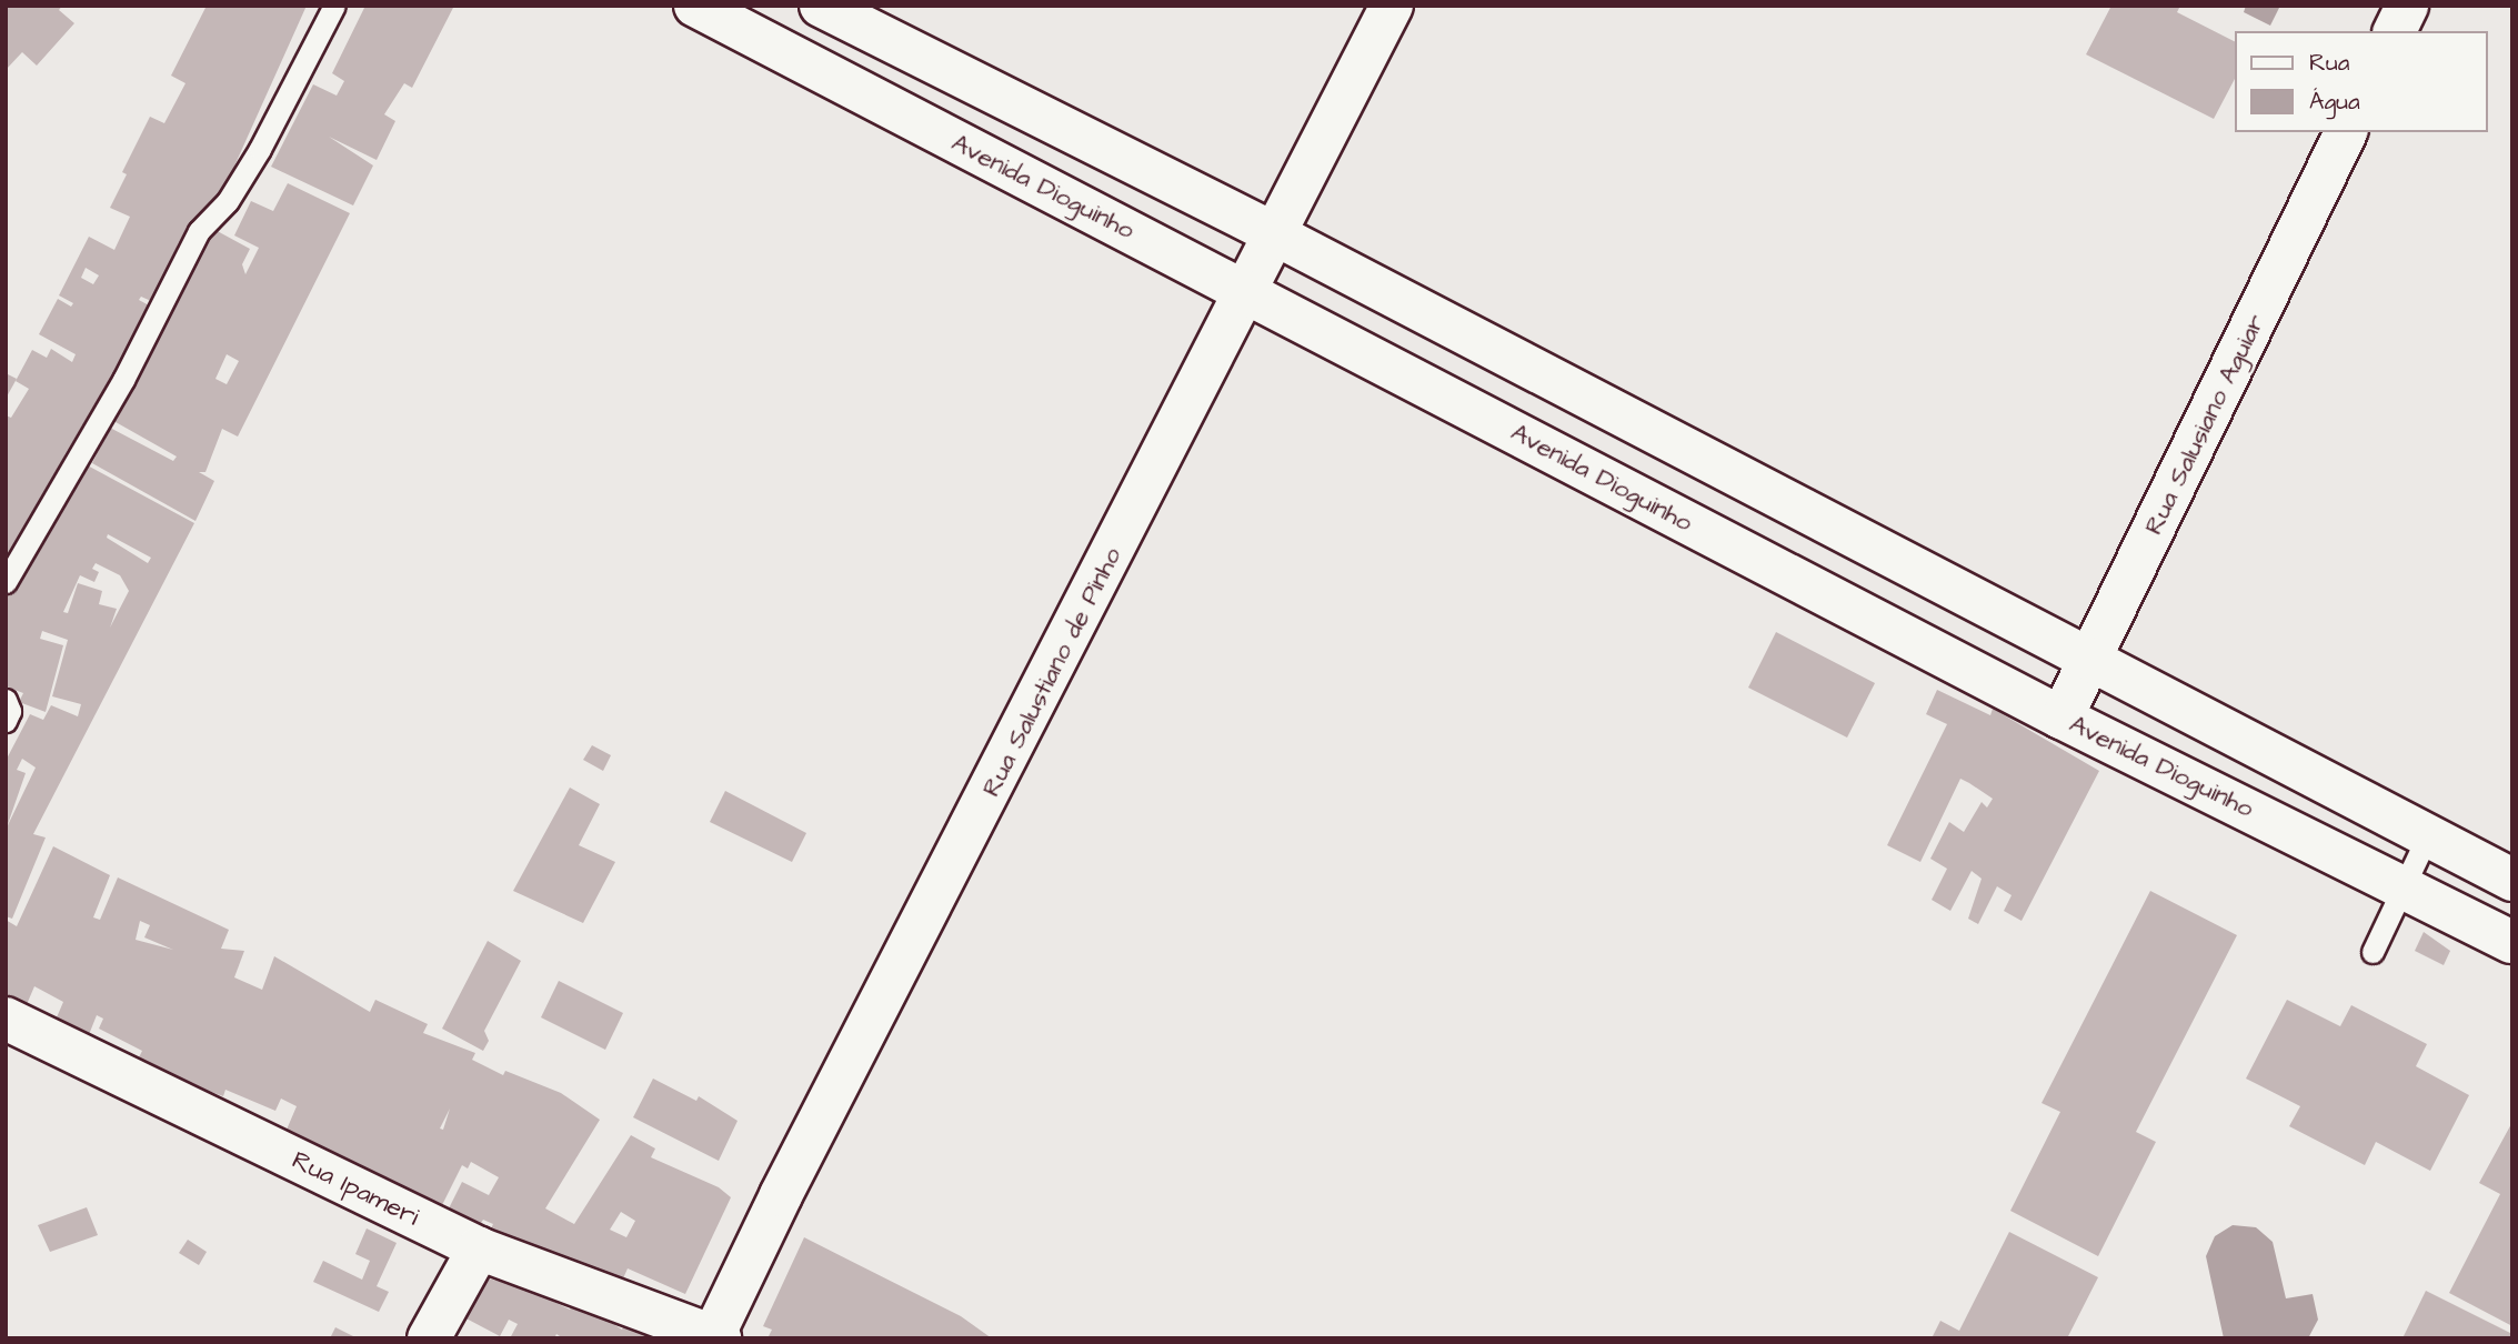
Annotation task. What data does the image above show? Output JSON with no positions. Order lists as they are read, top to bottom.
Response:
{
  "streets": {
    "main road": [
      "Avenida Dioguinho",
      "Rua Salusiano Aguiar",
      "Rua Salustiano de Pinho",
      "Rua Ipameri"
    ]
  },
  "crossings": [
    ["Avenida Dioguinho", "Rua Salusiano Aguiar"],
    ["Avenida Dioguinho", "Rua Salustiano de Pinho"],
    ["Rua Salustiano de Pinho", "Rua Ipameri"]
  ],
  "legend": ["Rua", "Água"]
}
